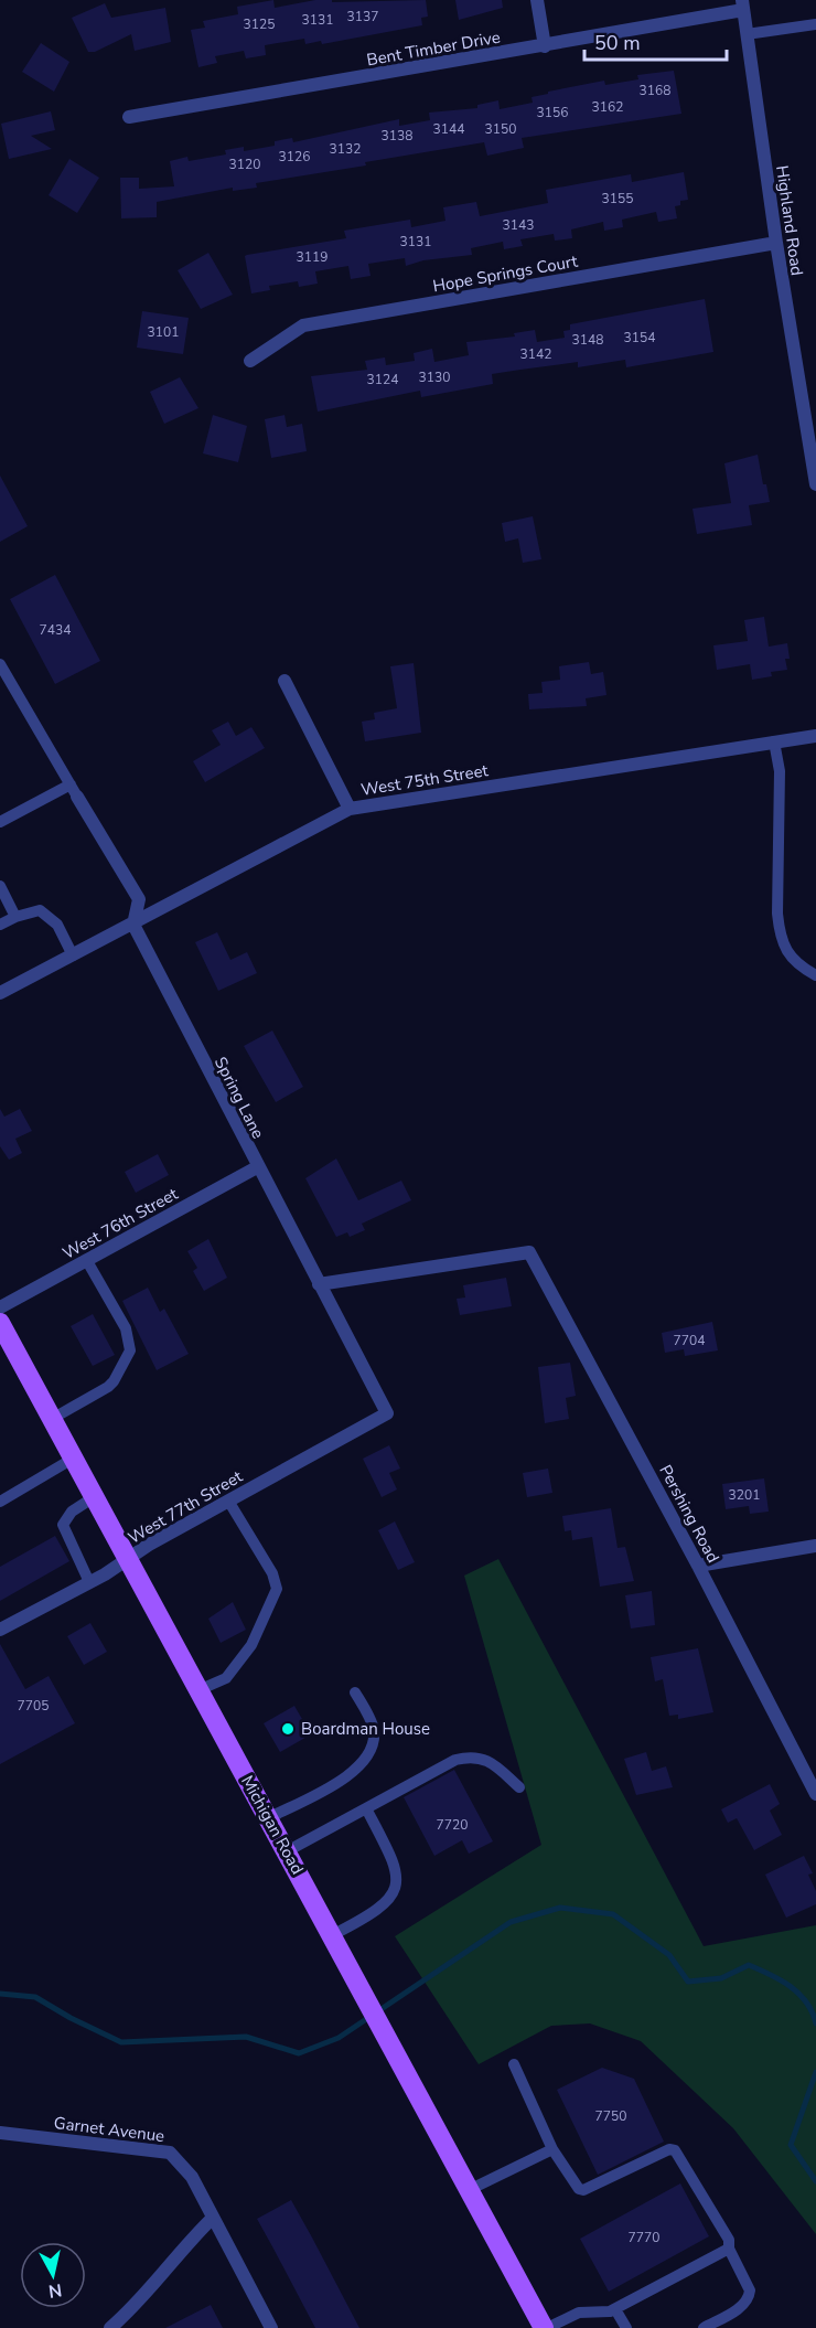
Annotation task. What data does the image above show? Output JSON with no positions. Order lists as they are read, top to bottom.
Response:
{
  "streets": {
    "main road": ["Michigan Road"],
    "street": [
      "Bent Timber Drive",
      "Highland Road",
      "Hope Springs Court",
      "West 75th Street",
      "Spring Lane",
      "West 76th Street",
      "West 77th Street",
      "Pershing Road",
      "Garnet Avenue"
    ]
  },
  "crossings": [
    ["Bent Timber Drive", "Highland Road"],
    ["Highland Road", "Hope Springs Court"],
    ["West 75th Street", "Spring Lane"],
    ["Spring Lane", "West 76th Street"],
    ["Spring Lane", "West 77th Street"],
    ["Spring Lane", "Pershing Road"],
    ["West 77th Street", "Michigan Road"]
  ],
  "places": ["Boardman House"],
  "house_numbers": [
    "3137",
    "3131",
    "3125",
    "3168",
    "3162",
    "3156",
    "3144",
    "3150",
    "3138",
    "3132",
    "3126",
    "3120",
    "3155",
    "3143",
    "3131",
    "3119",
    "3101",
    "3154",
    "3148",
    "3142",
    "3130",
    "3124",
    "7434",
    "7704",
    "3201",
    "7705",
    "7720",
    "7750",
    "7770"
  ],
  "scale_bar": "50 m",
  "north": "bottom"
}
